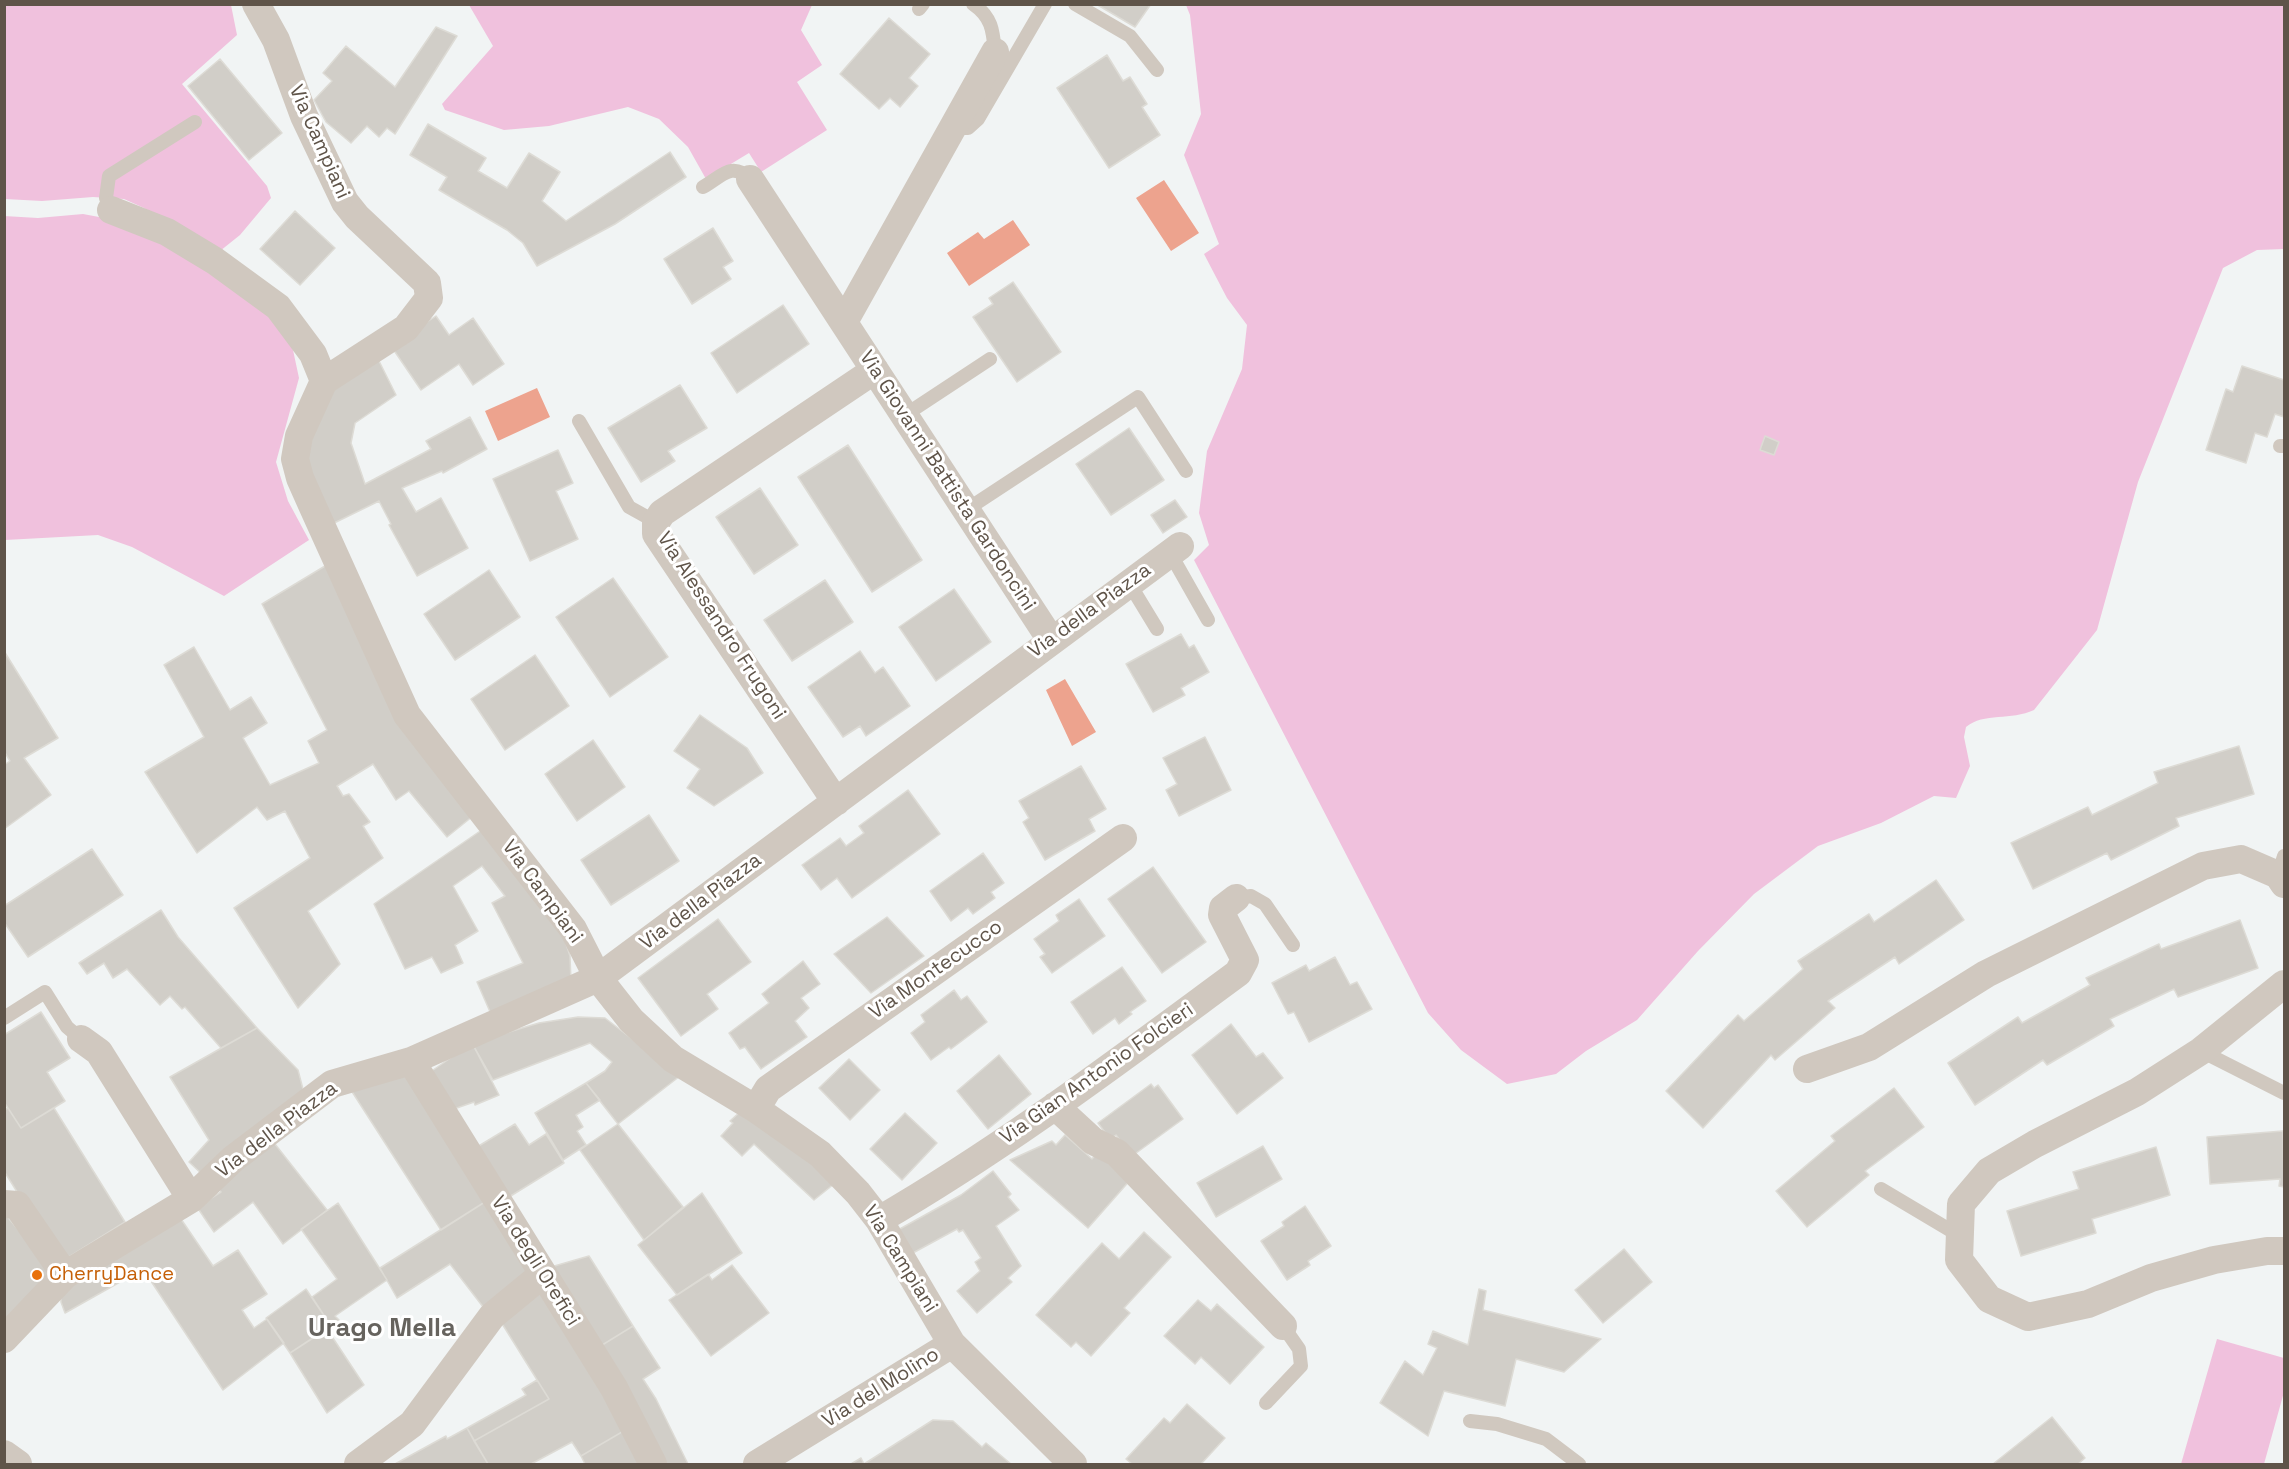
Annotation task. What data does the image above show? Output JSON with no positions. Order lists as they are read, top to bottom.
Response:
{
  "streets": {
    "street": [
      "Via Campiani",
      "Via Giovanni Battista Gardoncini",
      "Via della Piazza",
      "Via Alessandro Frugoni",
      "Via Montecucco",
      "Via Gian Antonio Folcieri",
      "Via degli Orefici",
      "Via del Molino"
    ]
  },
  "crossings": [
    ["Via Campiani", "Via della Piazza"],
    ["Via Campiani", "Via Montecucco"],
    ["Via Campiani", "Via Gian Antonio Folcieri"],
    ["Via Campiani", "Via del Molino"],
    ["Via Giovanni Battista Gardoncini", "Via della Piazza"],
    ["Via Giovanni Battista Gardoncini", "Via Alessandro Frugoni"],
    ["Via della Piazza", "Via Alessandro Frugoni"],
    ["Via della Piazza", "Via degli Orefici"]
  ],
  "districts": ["Urago Mella"],
  "places": ["CherryDance"]
}
